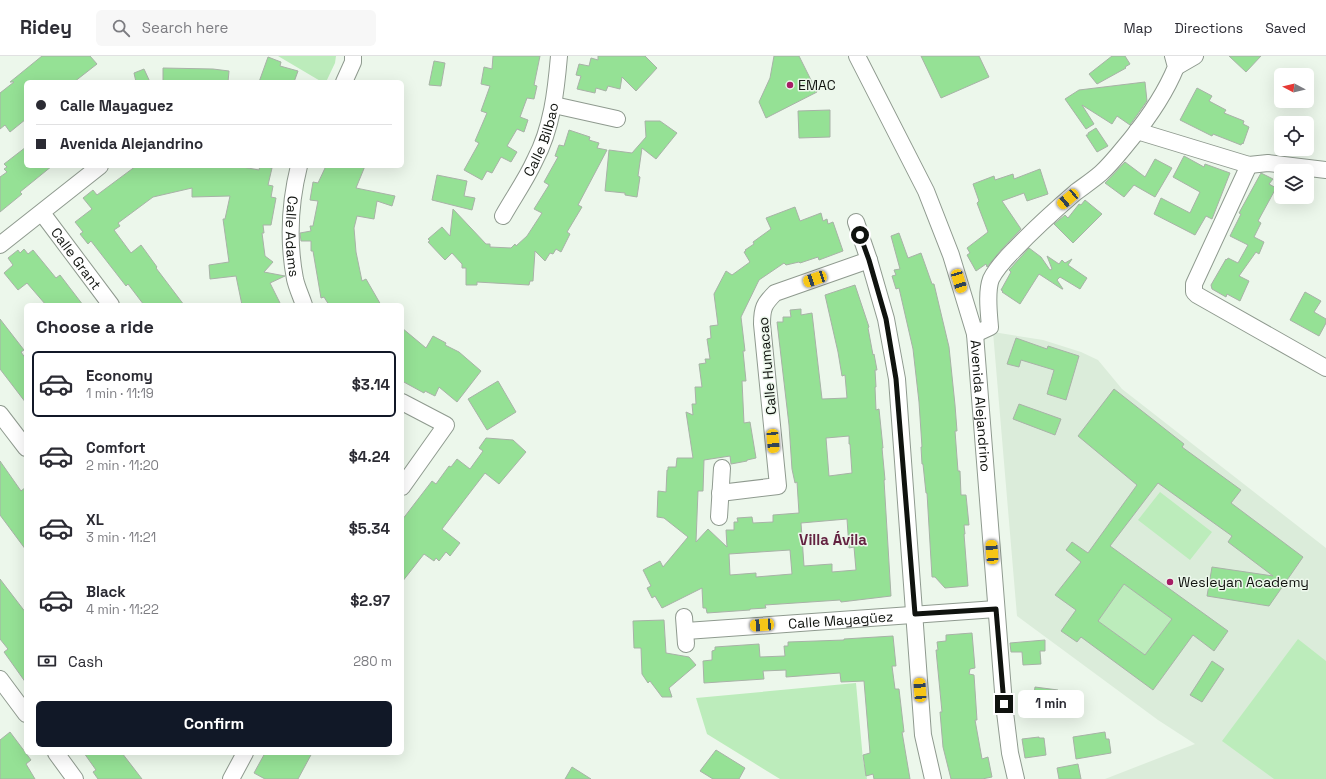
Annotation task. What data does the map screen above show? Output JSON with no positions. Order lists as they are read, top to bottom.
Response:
{
  "streets": {
    "street": [
      "Calle Bilbao",
      "Calle Adams",
      "Calle Grant",
      "Calle Humacao",
      "Avenida Alejandrino",
      "Calle Mayagüez"
    ]
  },
  "crossings": [
    ["Avenida Alejandrino", "Calle Mayagüez"]
  ],
  "districts": ["Villa Ávila"],
  "places": ["EMAC", "Wesleyan Academy"],
  "north": "left",
  "page": {
    "header": "Ridey",
    "search": "Search here",
    "nav": ["Map", "Directions", "Saved"],
    "banner": ["Calle Mayaguez", "Avenida Alejandrino"],
    "heading": "Choose a ride",
    "list": [
      {
        "name": "Economy",
        "note": "1 min · 11:19",
        "value": "$3.14"
      },
      {
        "name": "Comfort",
        "note": "2 min · 11:20",
        "value": "$4.24"
      },
      {
        "name": "XL",
        "note": "3 min · 11:21",
        "value": "$5.34"
      },
      {
        "name": "Black",
        "note": "4 min · 11:22",
        "value": "$2.97"
      }
    ],
    "pay": ["Cash", "280 m"],
    "bubble": "1 min",
    "buttons": "Confirm"
  }
}
